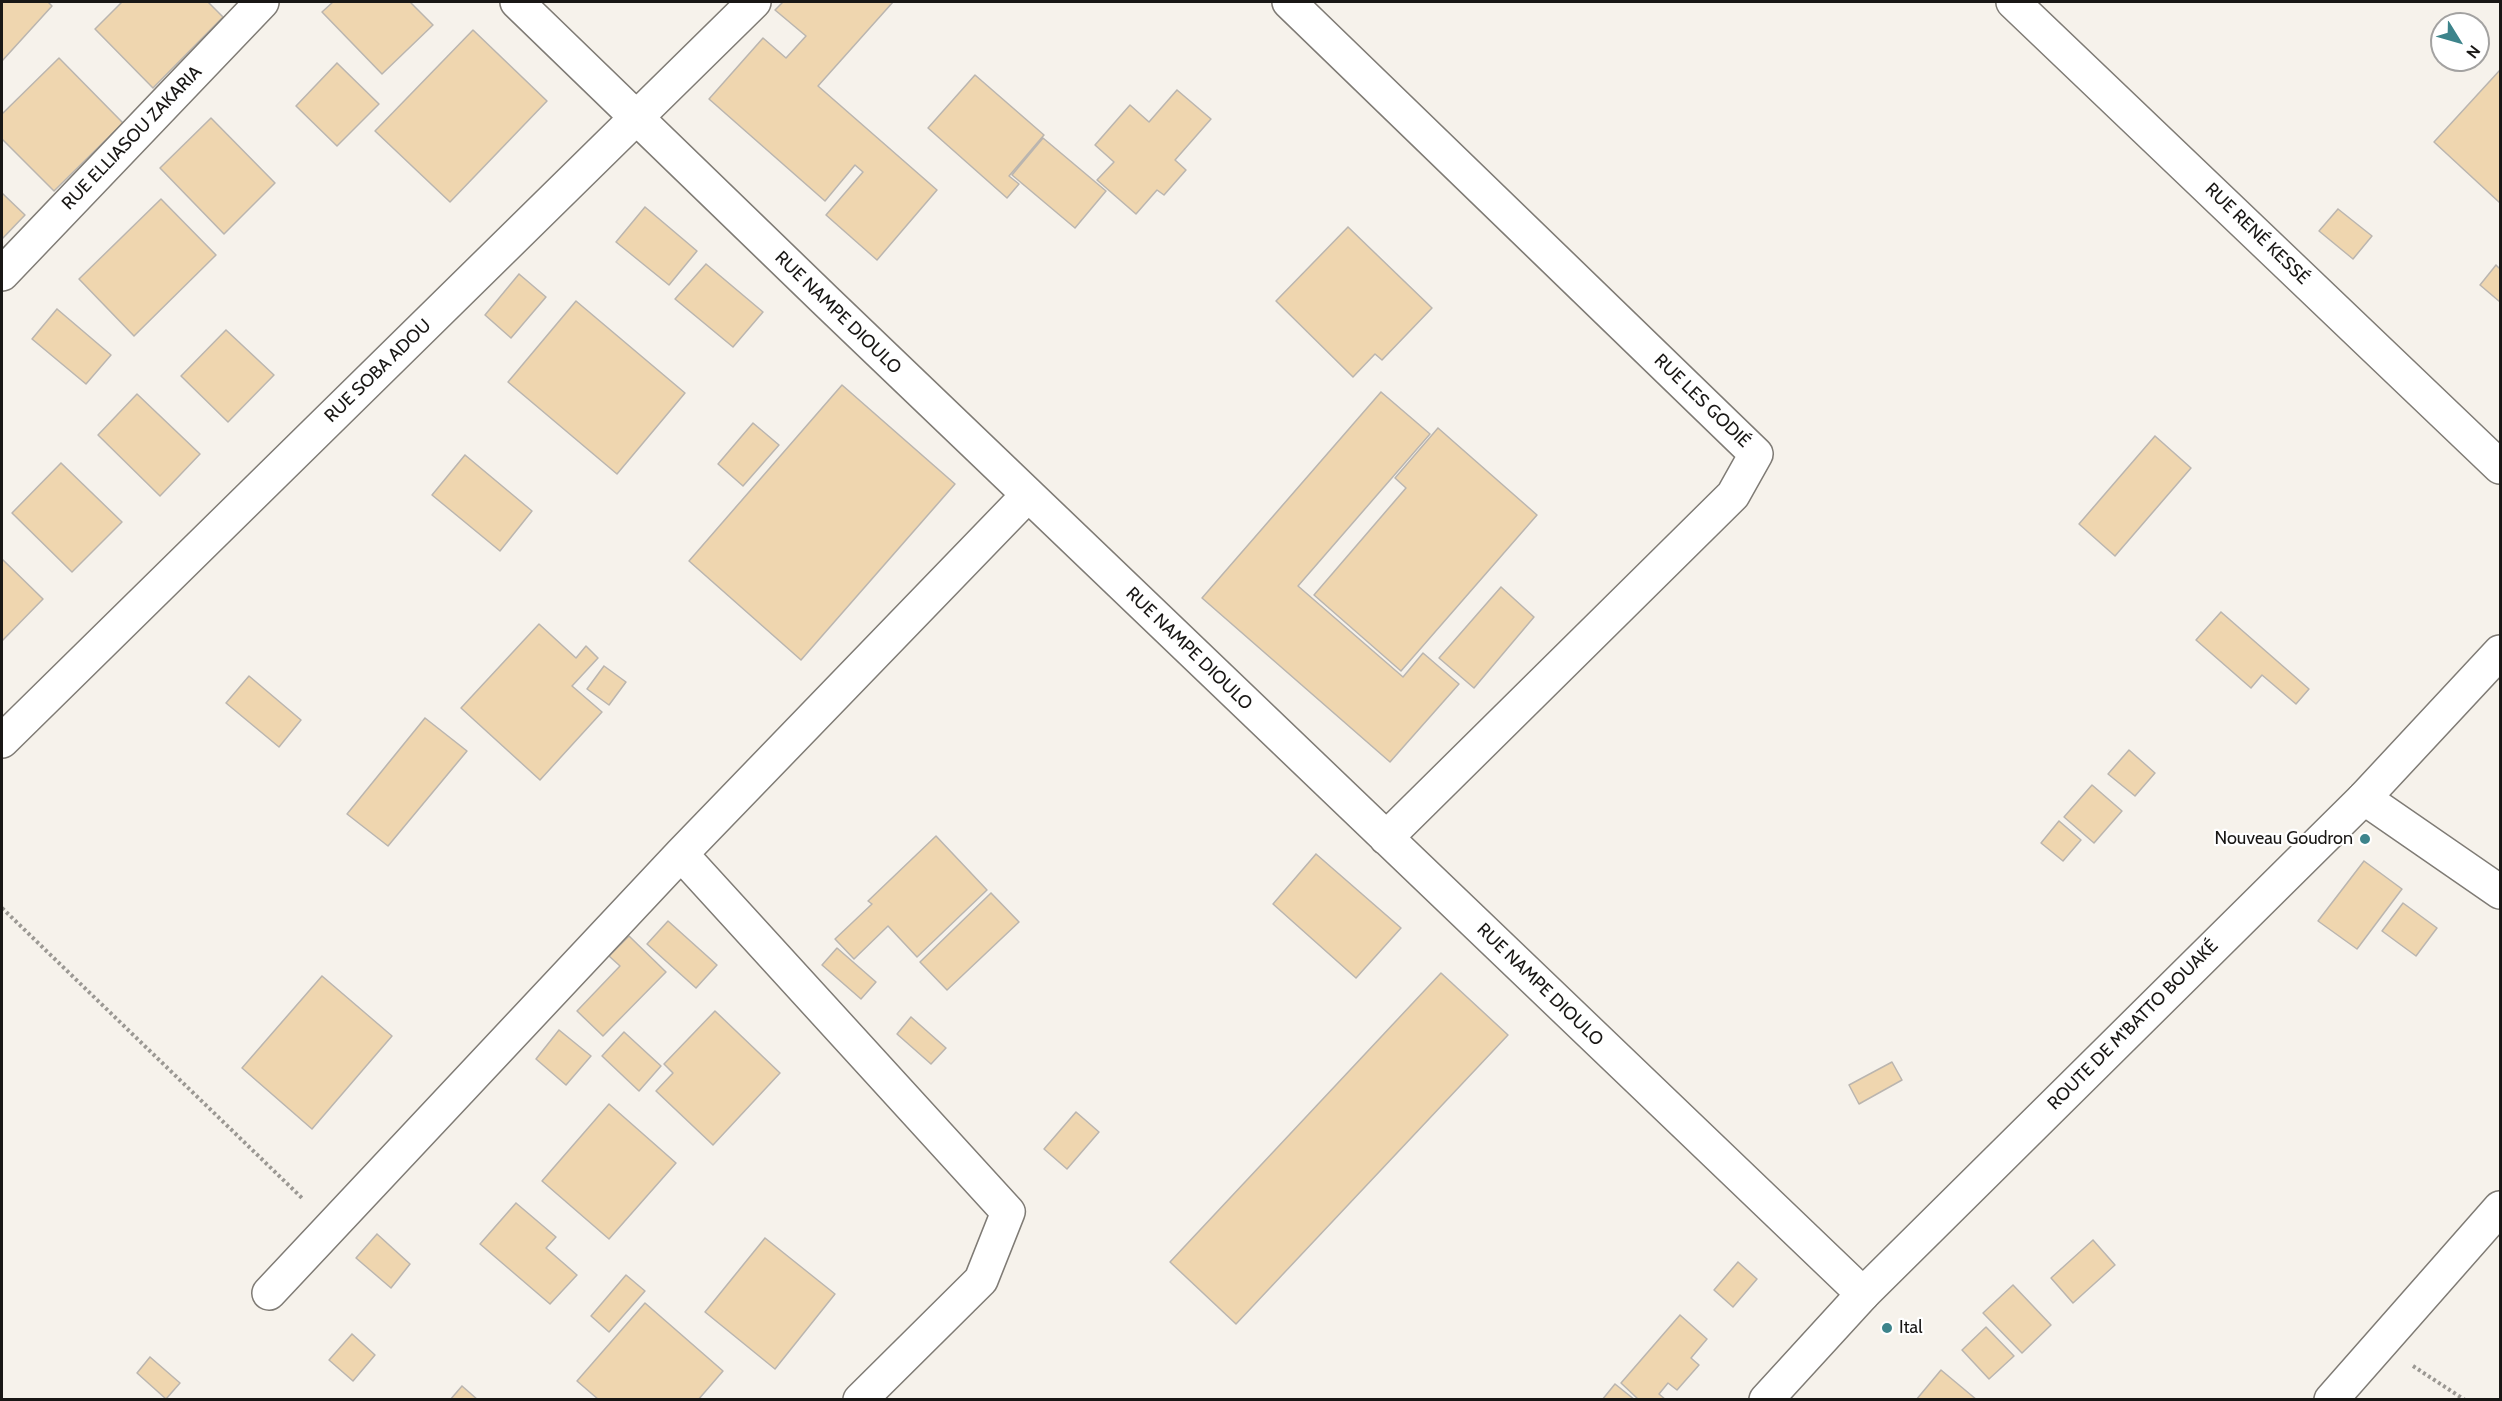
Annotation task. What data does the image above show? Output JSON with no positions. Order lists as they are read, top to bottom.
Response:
{
  "streets": {
    "street": [
      "RUE ELLIASOU ZAKARIA",
      "RUE RENÉ KESSÉ",
      "RUE NAMPE DIOULO",
      "RUE SOBA ADOU",
      "RUE LES GODIÉ",
      "ROUTE DE M'BATTO BOUAKÉ"
    ]
  },
  "crossings": [
    ["RUE NAMPE DIOULO", "RUE SOBA ADOU"],
    ["RUE NAMPE DIOULO", "RUE LES GODIÉ"],
    ["RUE NAMPE DIOULO", "ROUTE DE M'BATTO BOUAKÉ"]
  ],
  "places": ["Nouveau Goudron", "Ital"],
  "north": "bottom right"
}
